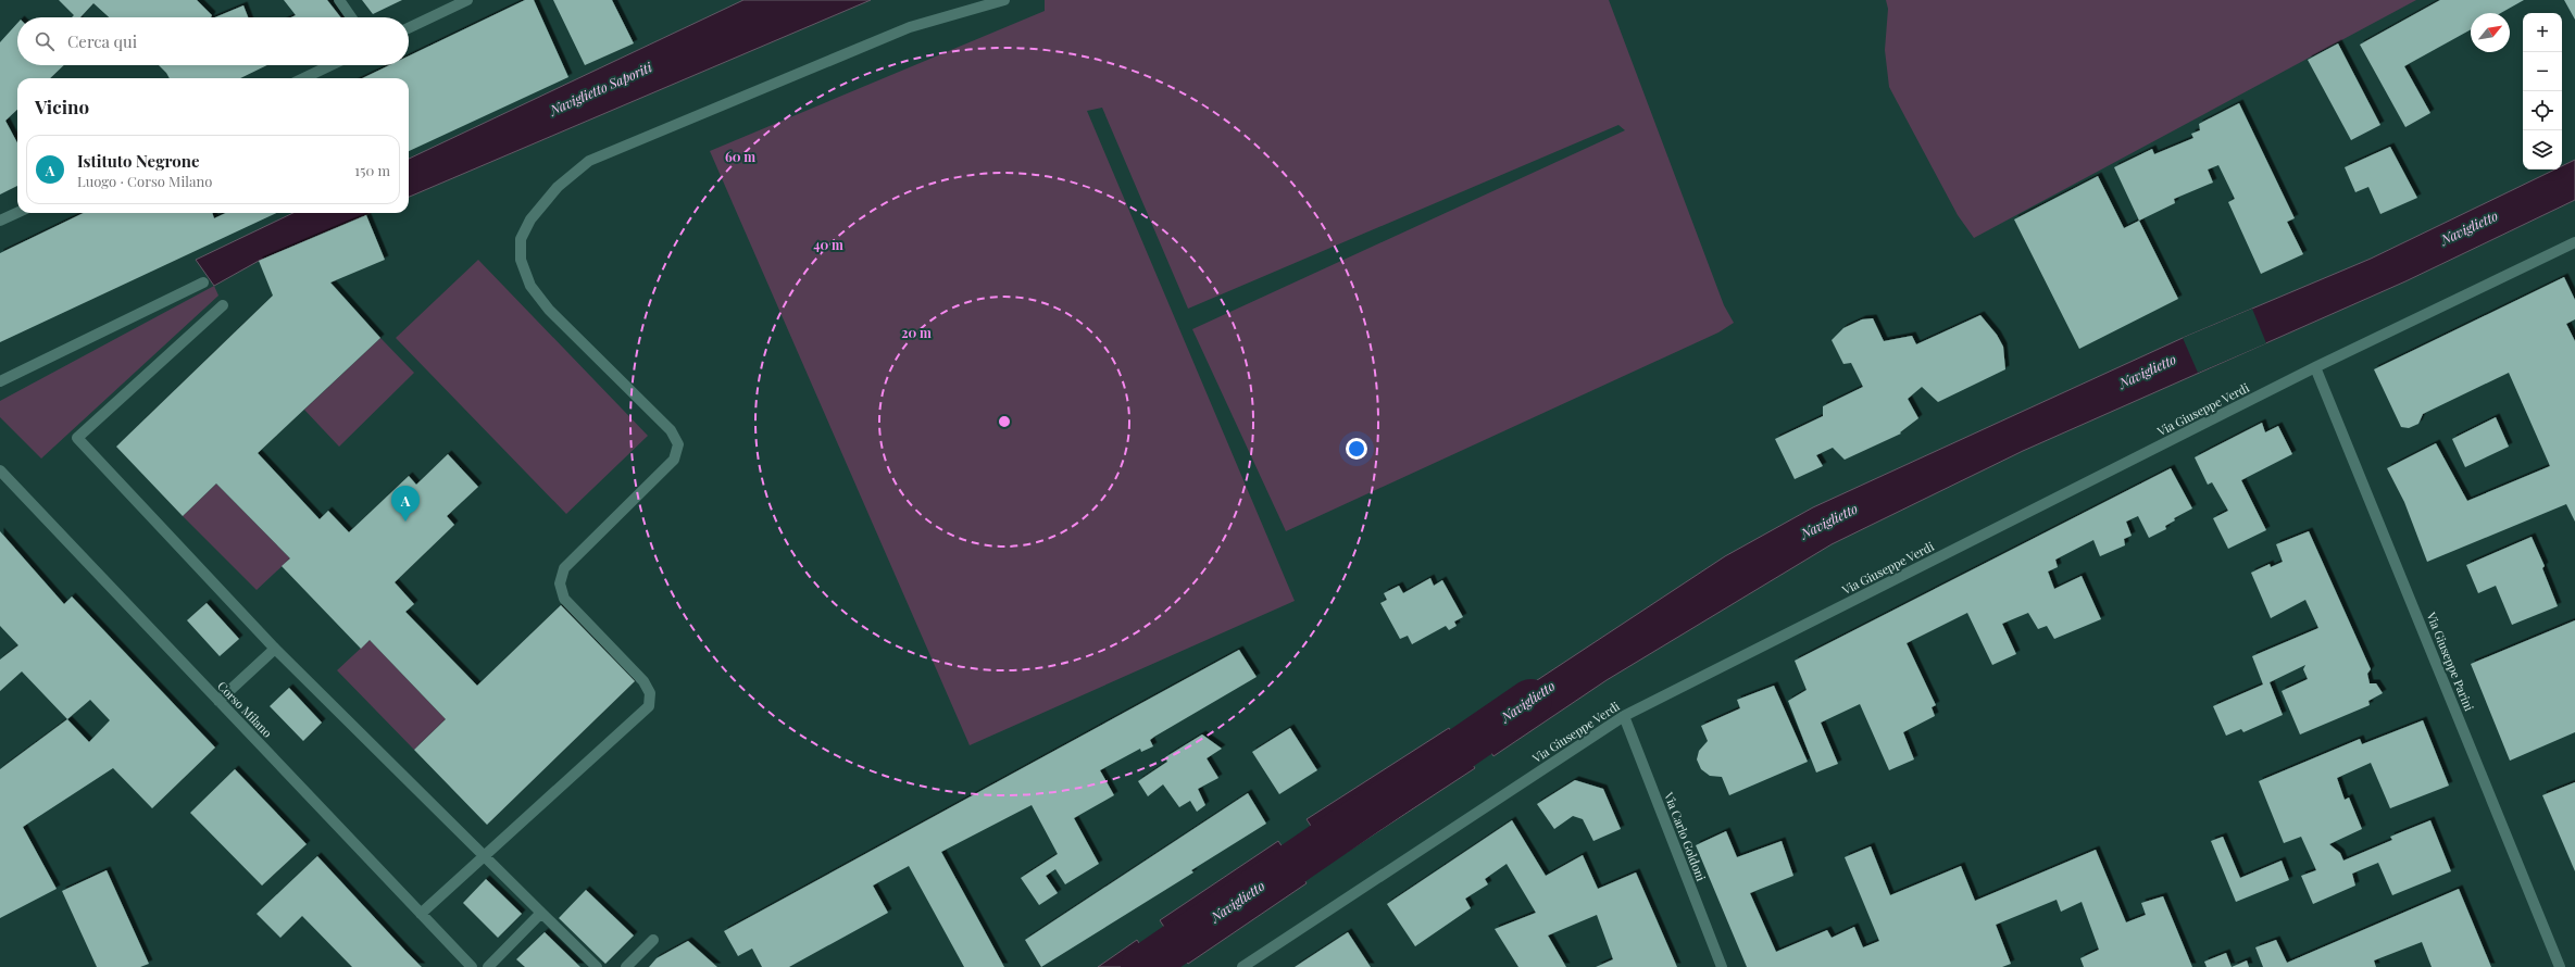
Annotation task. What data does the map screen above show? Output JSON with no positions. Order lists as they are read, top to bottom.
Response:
{
  "streets": {
    "street": [
      "Via Giuseppe Verdi",
      "Via Giuseppe Parini",
      "Corso Milano",
      "Via Carlo Goldoni"
    ]
  },
  "crossings": [
    ["Via Giuseppe Verdi", "Via Giuseppe Parini"],
    ["Via Giuseppe Verdi", "Via Carlo Goldoni"]
  ],
  "water": ["Naviglietto Saporiti", "Naviglietto"],
  "north": "top right",
  "page": {
    "map_buttons": ["+", "−"],
    "search": "Cerca qui",
    "heading": "Vicino",
    "list": [
      {
        "mark": "A",
        "name": "Istituto Negrone",
        "note": "Luogo · Corso Milano",
        "value": "150 m"
      }
    ],
    "pins": "A"
  },
  "rings": ["60 m", "40 m", "20 m"]
}
